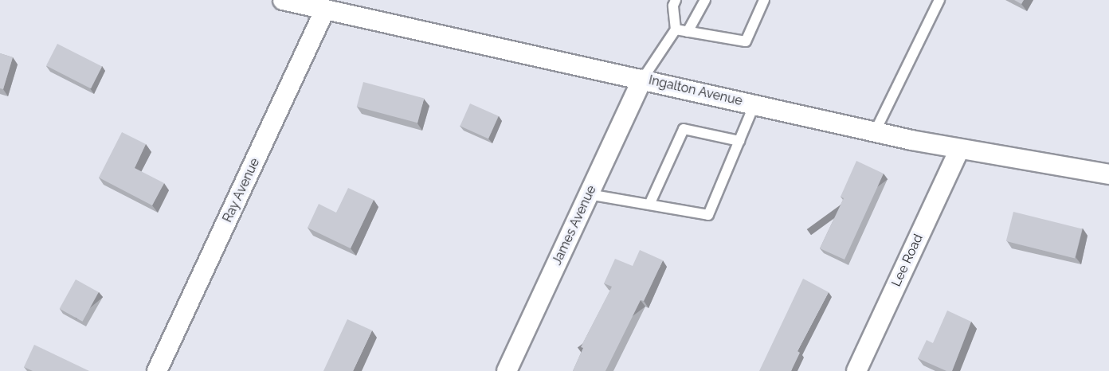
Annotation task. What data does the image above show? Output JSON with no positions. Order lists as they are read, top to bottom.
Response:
{
  "streets": {
    "street": [
      "Ingalton Avenue",
      "Ray Avenue",
      "James Avenue",
      "Lee Road"
    ]
  },
  "crossings": [
    ["Ingalton Avenue", "Ray Avenue"],
    ["Ingalton Avenue", "James Avenue"],
    ["Ingalton Avenue", "Lee Road"]
  ]
}
